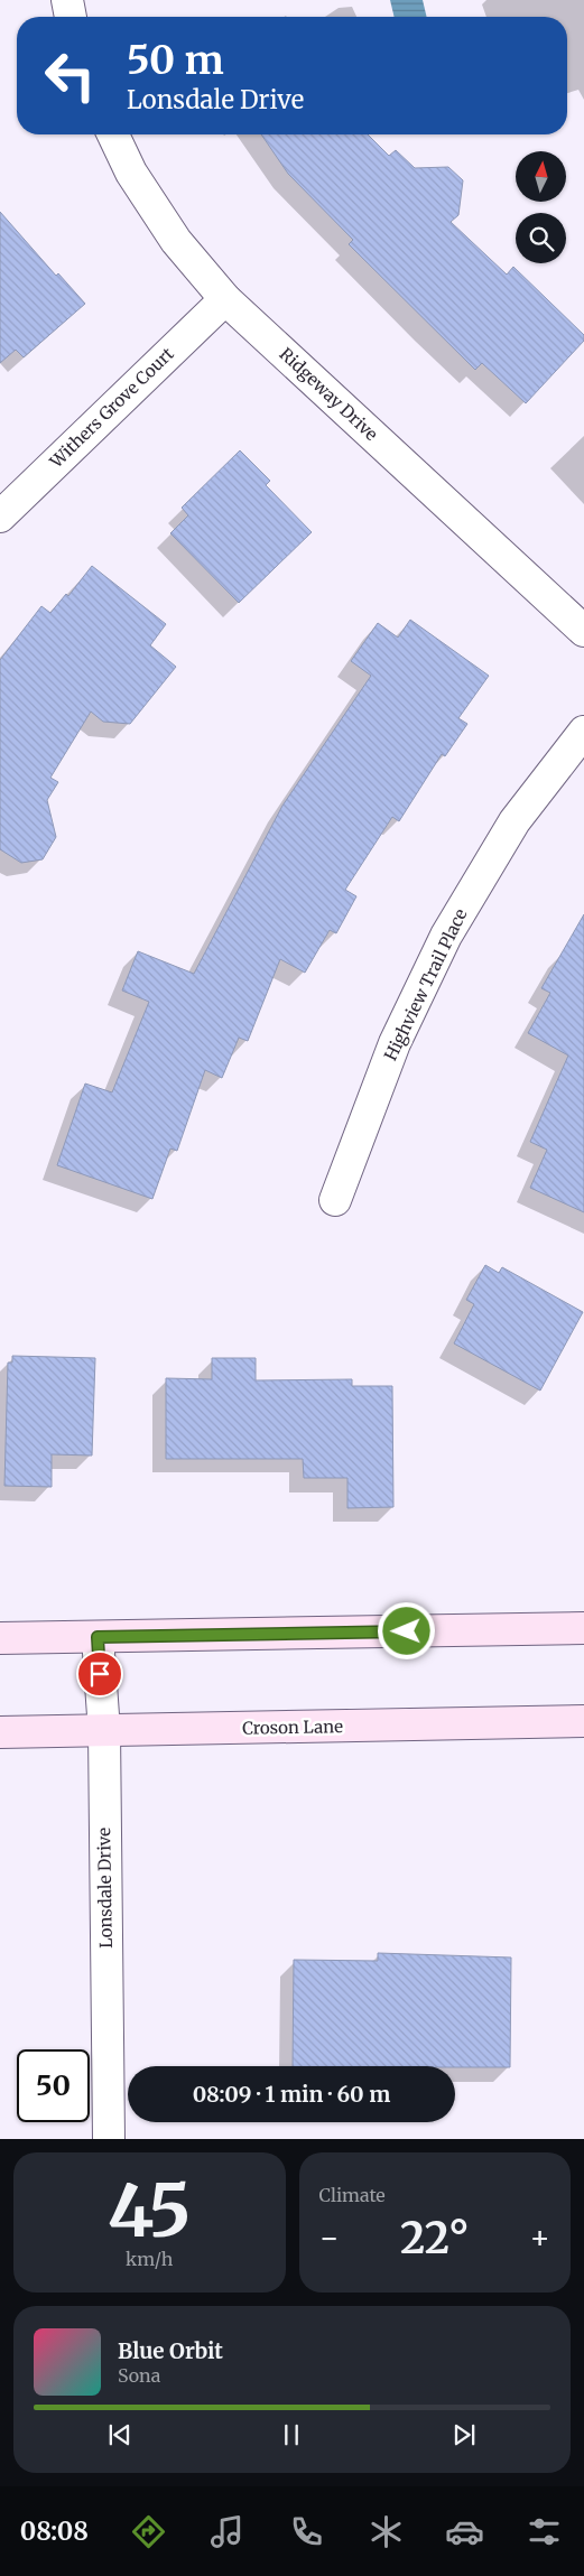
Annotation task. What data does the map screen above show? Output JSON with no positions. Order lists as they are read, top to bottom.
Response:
{
  "streets": {
    "main road": ["Croson Lane"],
    "street": [
      "Ridgeway Drive",
      "Withers Grove Court",
      "Highview Trail Place",
      "Lonsdale Drive"
    ]
  },
  "crossings": [
    ["Ridgeway Drive", "Withers Grove Court"],
    ["Croson Lane", "Lonsdale Drive"]
  ],
  "north": "top",
  "page": {
    "turn": ["50 m", "Lonsdale Drive"],
    "limit": "50",
    "trip": "08:09 · 1 min · 60 m",
    "tile": [
      ["45", "km/h"],
      "Climate"
    ],
    "heat": ["−", "22°", "+"],
    "song": ["Blue Orbit", "Sona"],
    "tabs": "08:08"
  }
}
